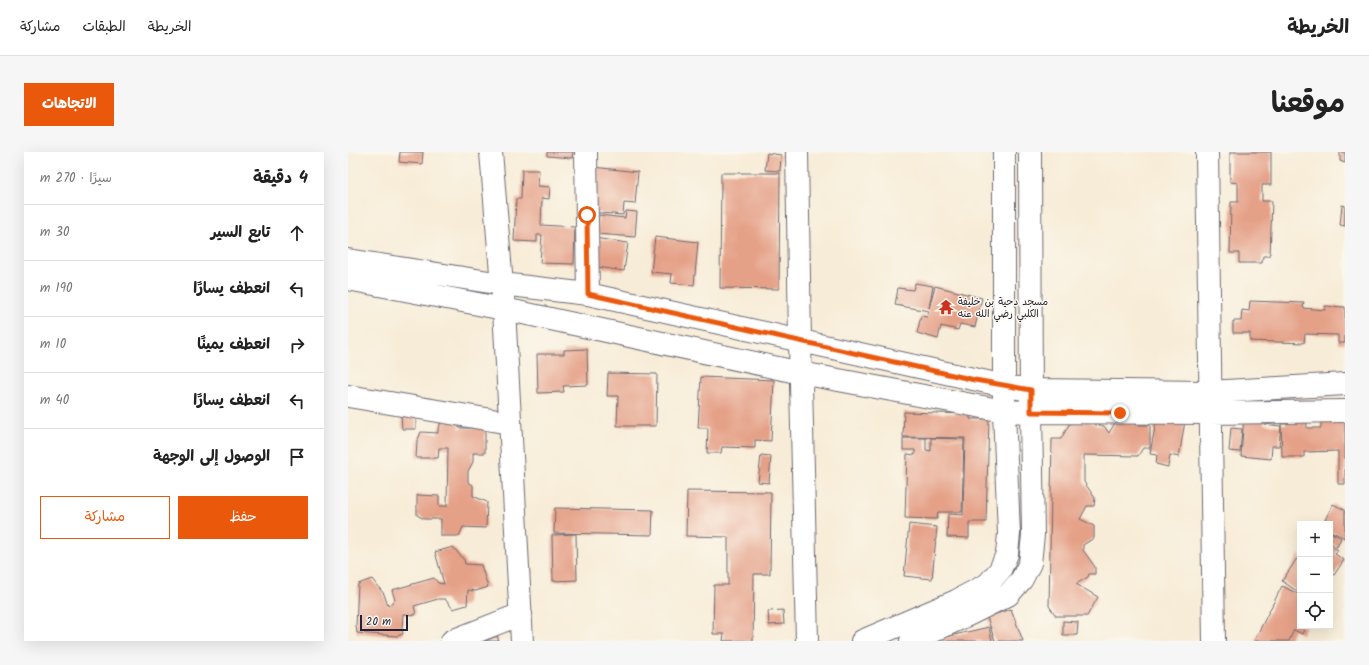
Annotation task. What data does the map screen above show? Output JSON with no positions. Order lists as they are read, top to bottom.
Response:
{
  "places": {
    "temple": ["مسجد دحية بن خليفة الكلبي رضي الله عنه"]
  },
  "scale_bar": "20 m",
  "page": {
    "header": "الخريطة",
    "nav": ["الخريطة", "الطبقات", "مشاركة"],
    "title": "موقعنا",
    "buttons": [
      "الاتجاهات",
      ["حفظ", "مشاركة"]
    ],
    "heading": ["4 دقيقة", "سيرًا · 270 m"],
    "list": [
      ["تابع السير", "30 m"],
      ["انعطف يسارًا", "190 m"],
      ["انعطف يمينًا", "10 m"],
      ["انعطف يسارًا", "40 m"],
      "الوصول إلى الوجهة"
    ],
    "map_buttons": ["+", "−"],
    "scale": "20 m"
  }
}
